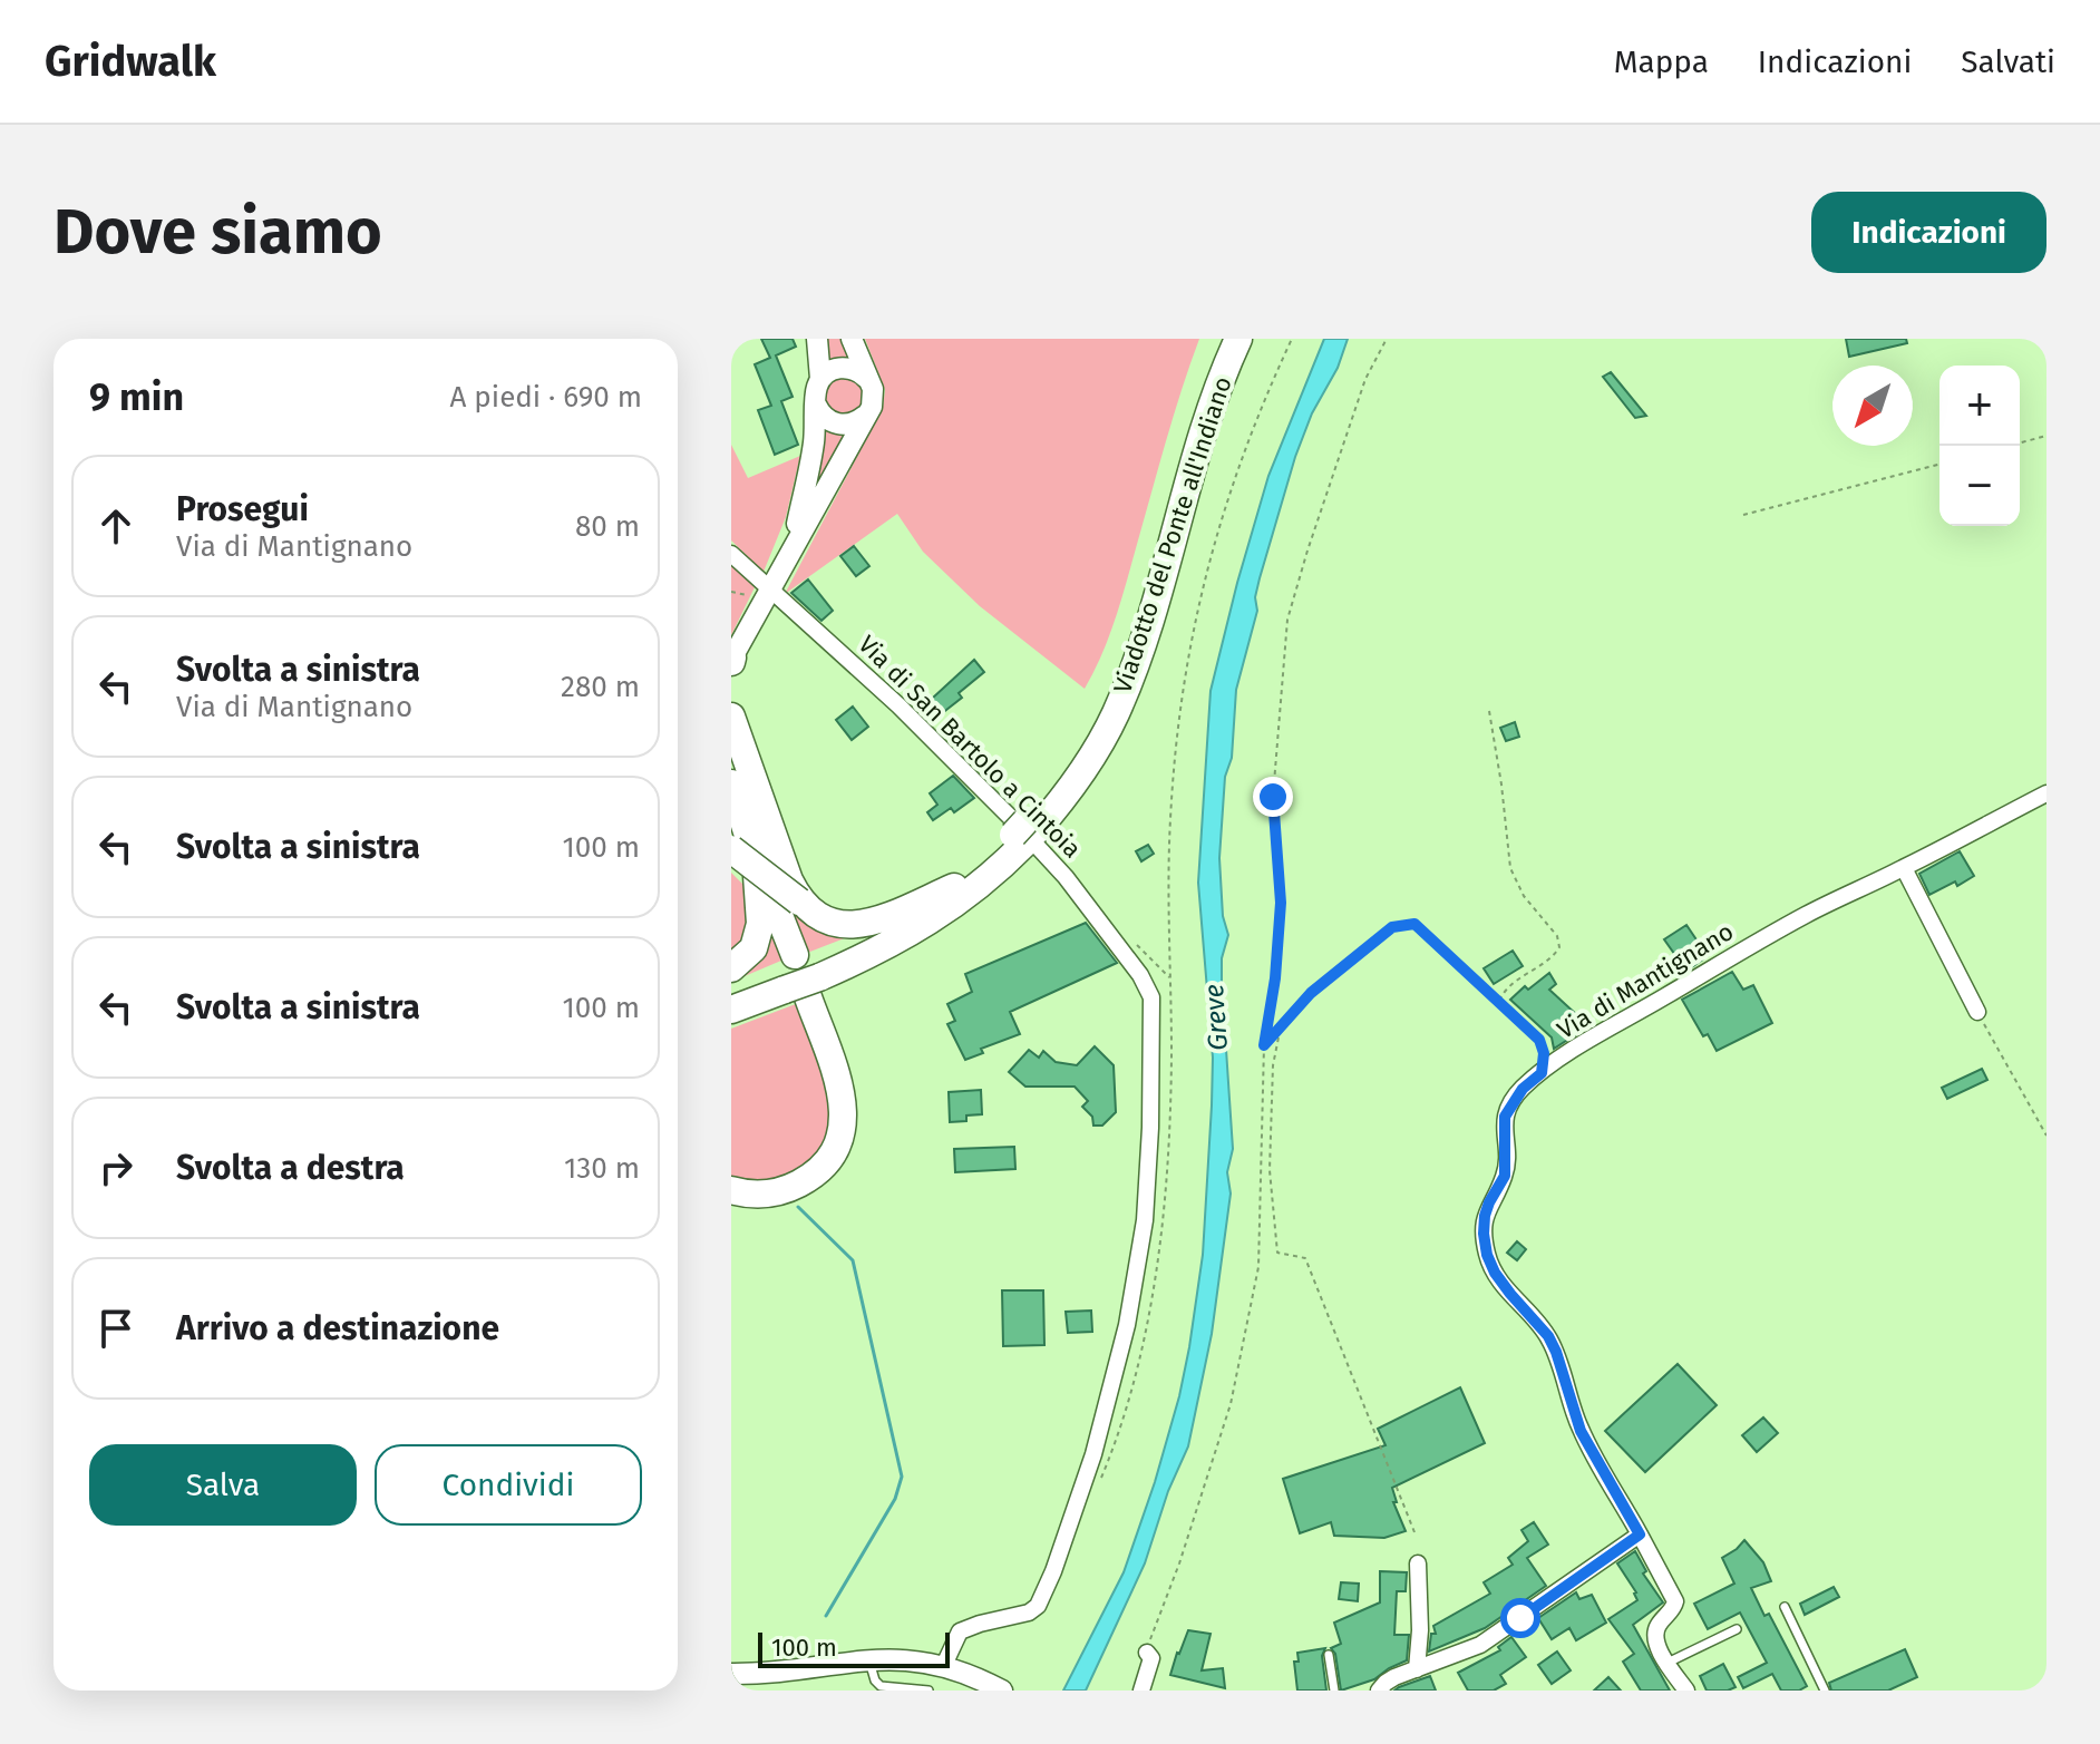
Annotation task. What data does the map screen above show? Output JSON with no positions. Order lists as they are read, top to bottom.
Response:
{
  "streets": {
    "highway": ["Viadotto del Ponte all'Indiano"],
    "street": ["Via di San Bartolo a Cintoia", "Via di Mantignano"]
  },
  "crossings": [
    ["Viadotto del Ponte all'Indiano", "Via di San Bartolo a Cintoia"]
  ],
  "water": ["Greve"],
  "scale_bar": "100 m",
  "north": "bottom left",
  "page": {
    "header": "Gridwalk",
    "nav": ["Mappa", "Indicazioni", "Salvati"],
    "buttons": [
      "Indicazioni",
      ["Salva", "Condividi"]
    ],
    "title": "Dove siamo",
    "heading": ["9 min", "A piedi · 690 m"],
    "map_buttons": ["+", "−"],
    "list": [
      ["Prosegui", "Via di Mantignano", "80 m"],
      ["Svolta a sinistra", "Via di Mantignano", "280 m"],
      ["Svolta a sinistra", "100 m"],
      ["Svolta a sinistra", "100 m"],
      ["Svolta a destra", "130 m"],
      "Arrivo a destinazione"
    ],
    "scale": "100 m"
  }
}
